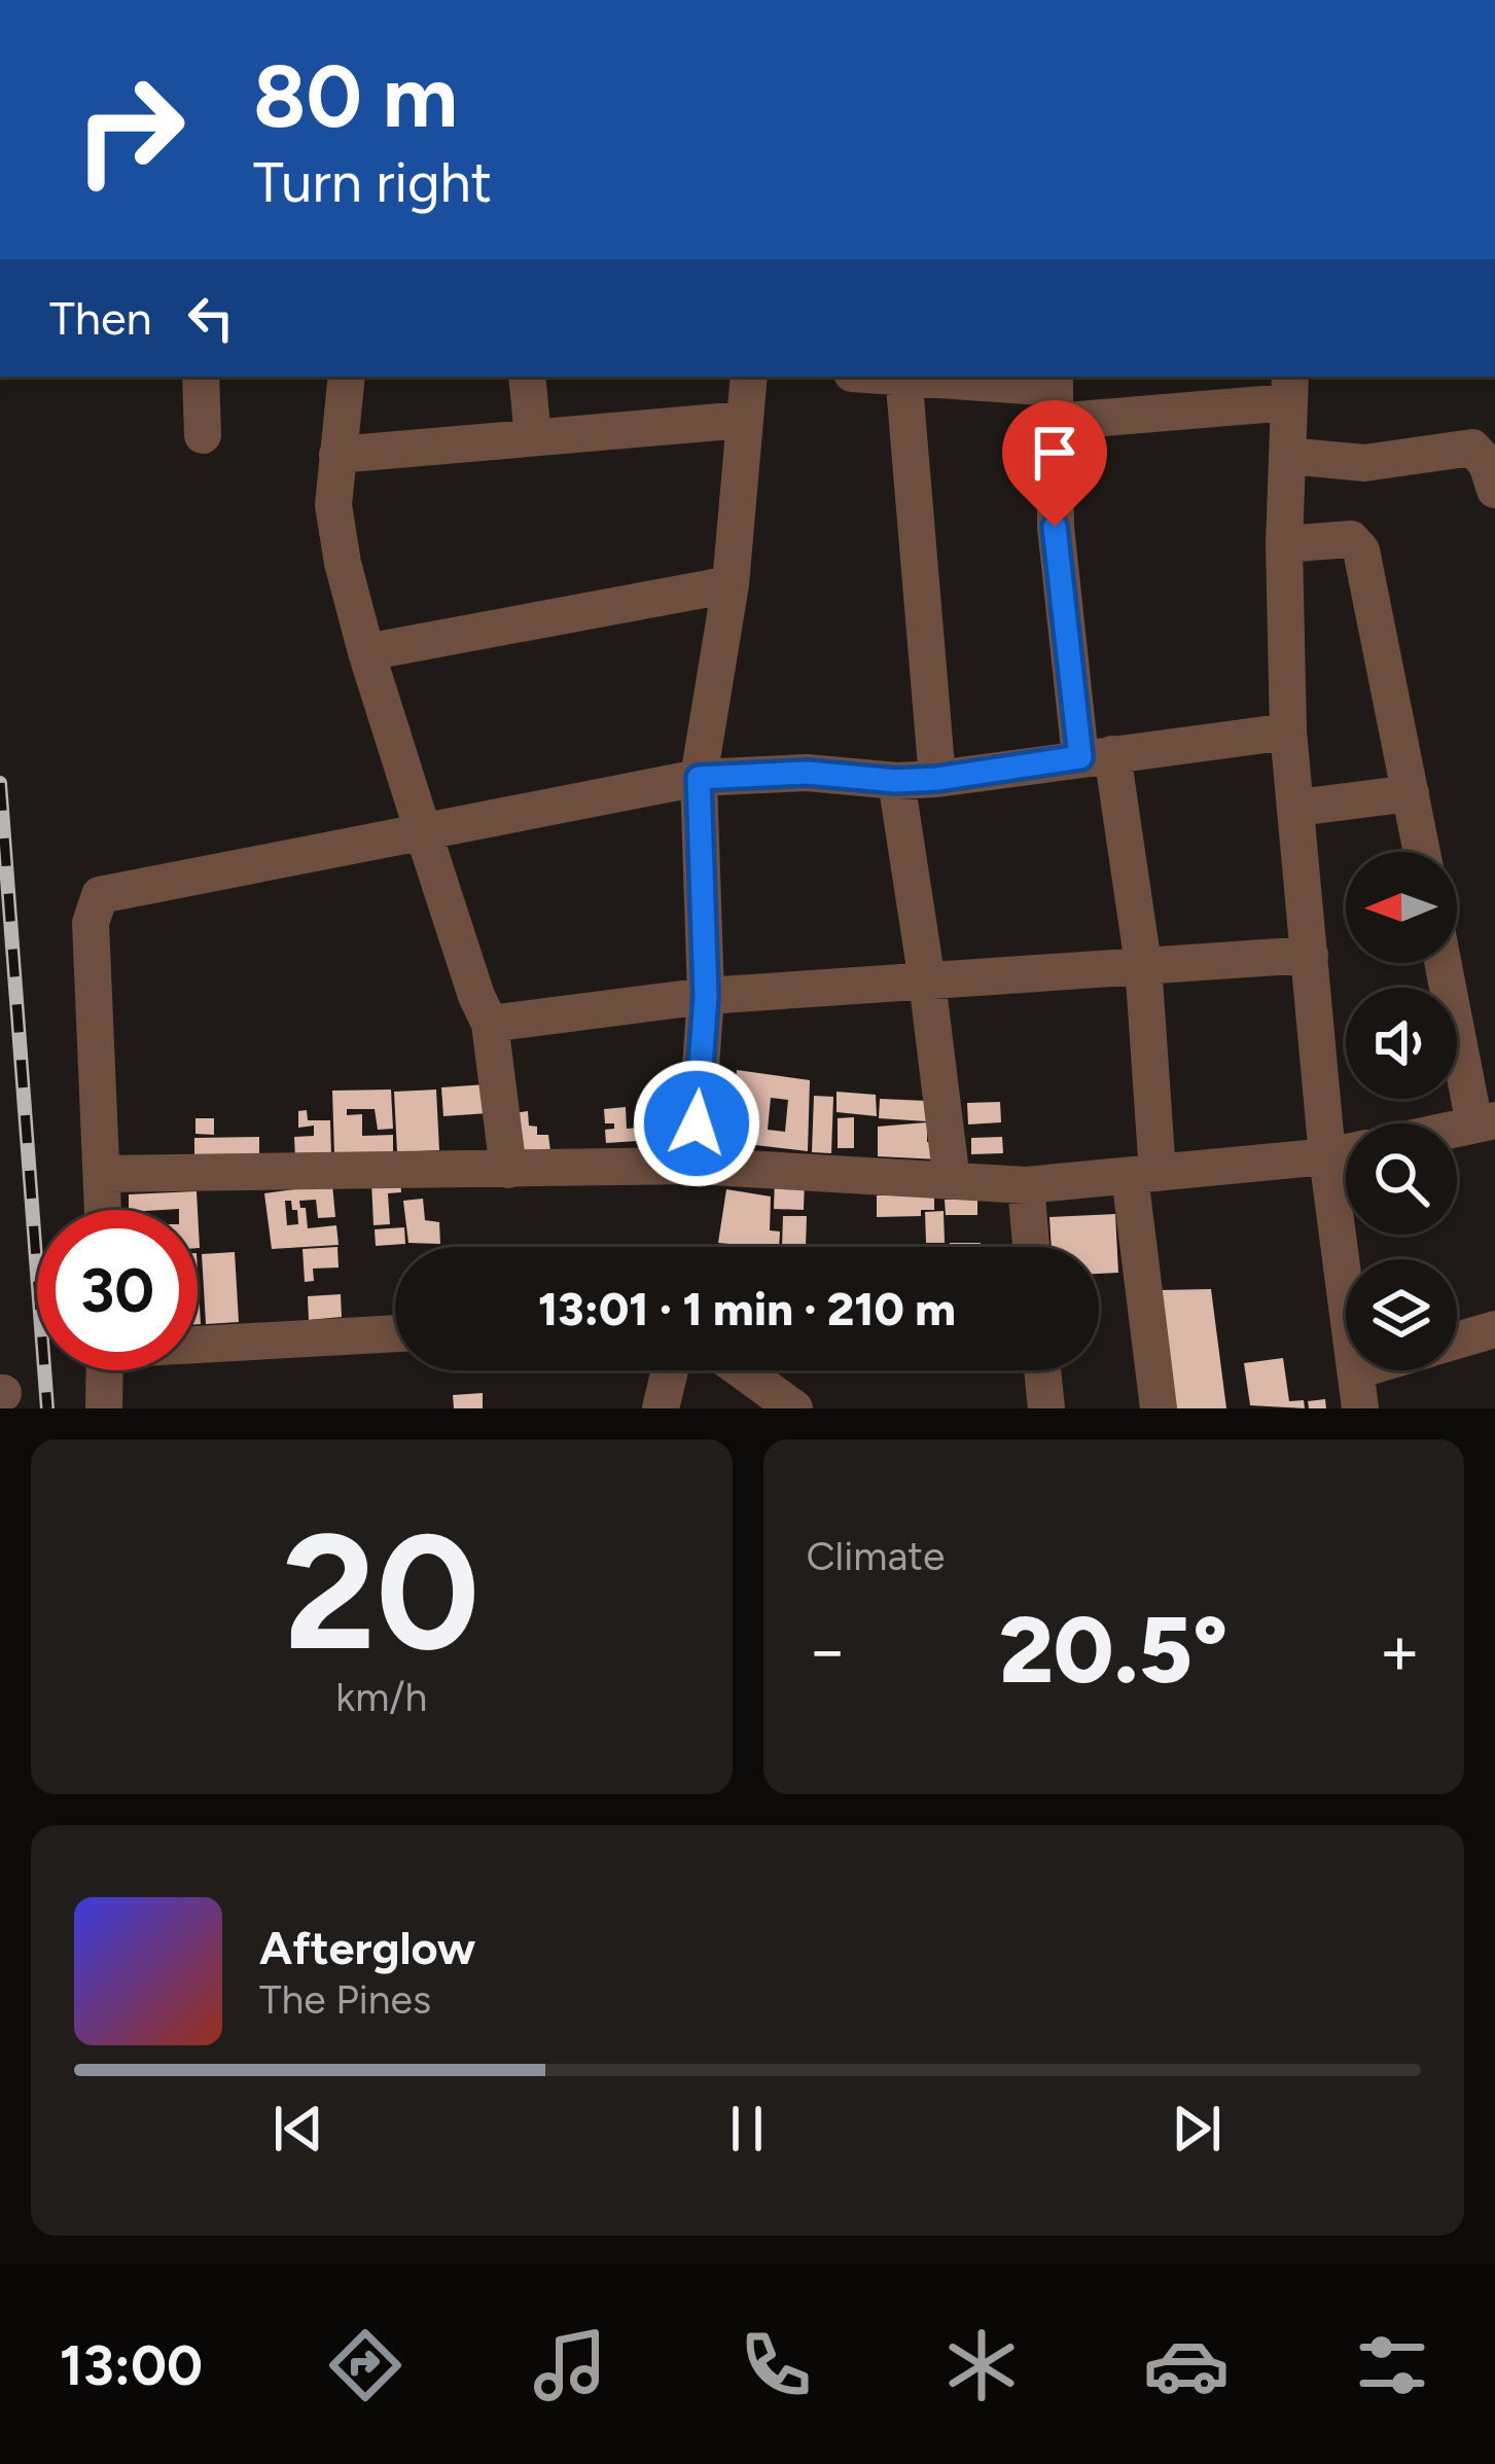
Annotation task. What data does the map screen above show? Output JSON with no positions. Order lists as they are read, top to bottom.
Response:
{
  "north": "left",
  "page": {
    "turn": ["80 m", "Turn right"],
    "then": "Then",
    "limit": "30",
    "trip": "13:01 · 1 min · 210 m",
    "tile": [
      ["20", "km/h"],
      "Climate"
    ],
    "heat": ["−", "20.5°", "+"],
    "song": ["Afterglow", "The Pines"],
    "tabs": "13:00"
  }
}
